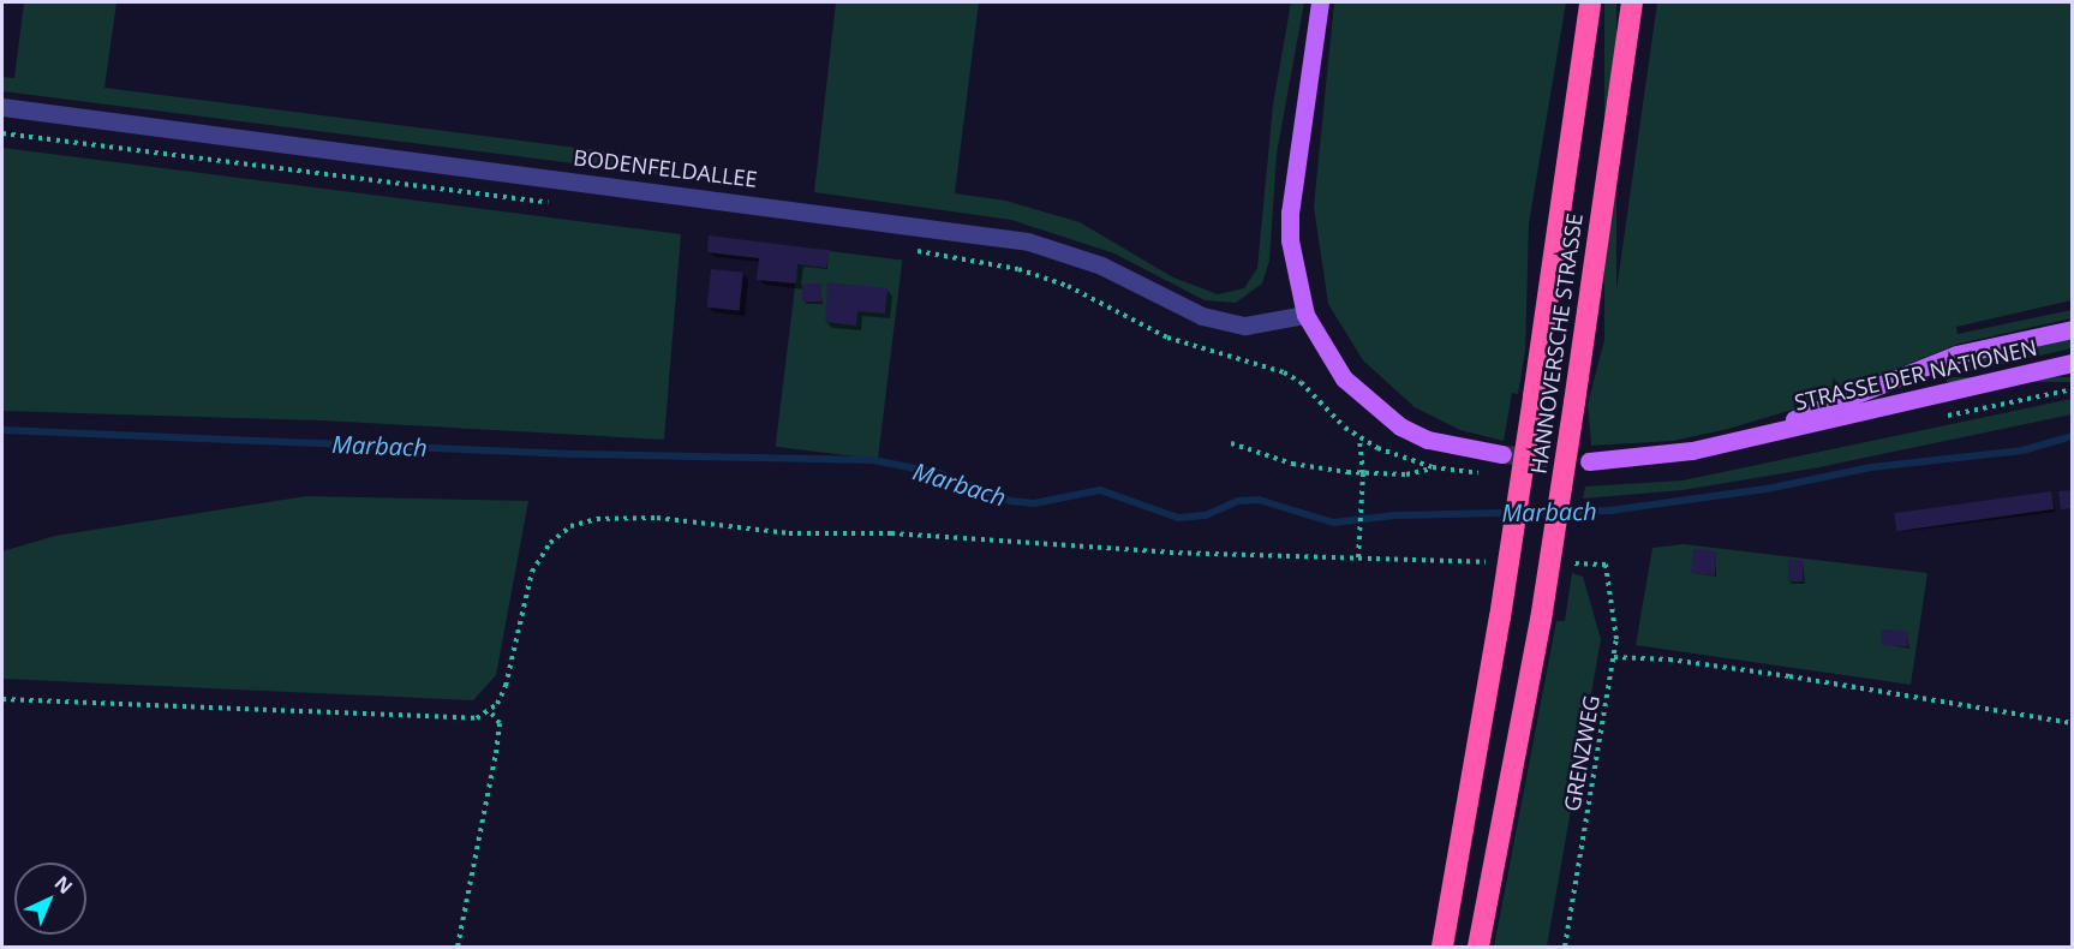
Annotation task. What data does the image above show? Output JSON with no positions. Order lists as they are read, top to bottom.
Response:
{
  "streets": {
    "highway": ["HANNOVERSCHE STRASSE"],
    "main road": ["STRASSE DER NATIONEN"],
    "street": ["BODENFELDALLEE"],
    "path": ["GRENZWEG"]
  },
  "water": ["Marbach"],
  "north": "top right"
}
